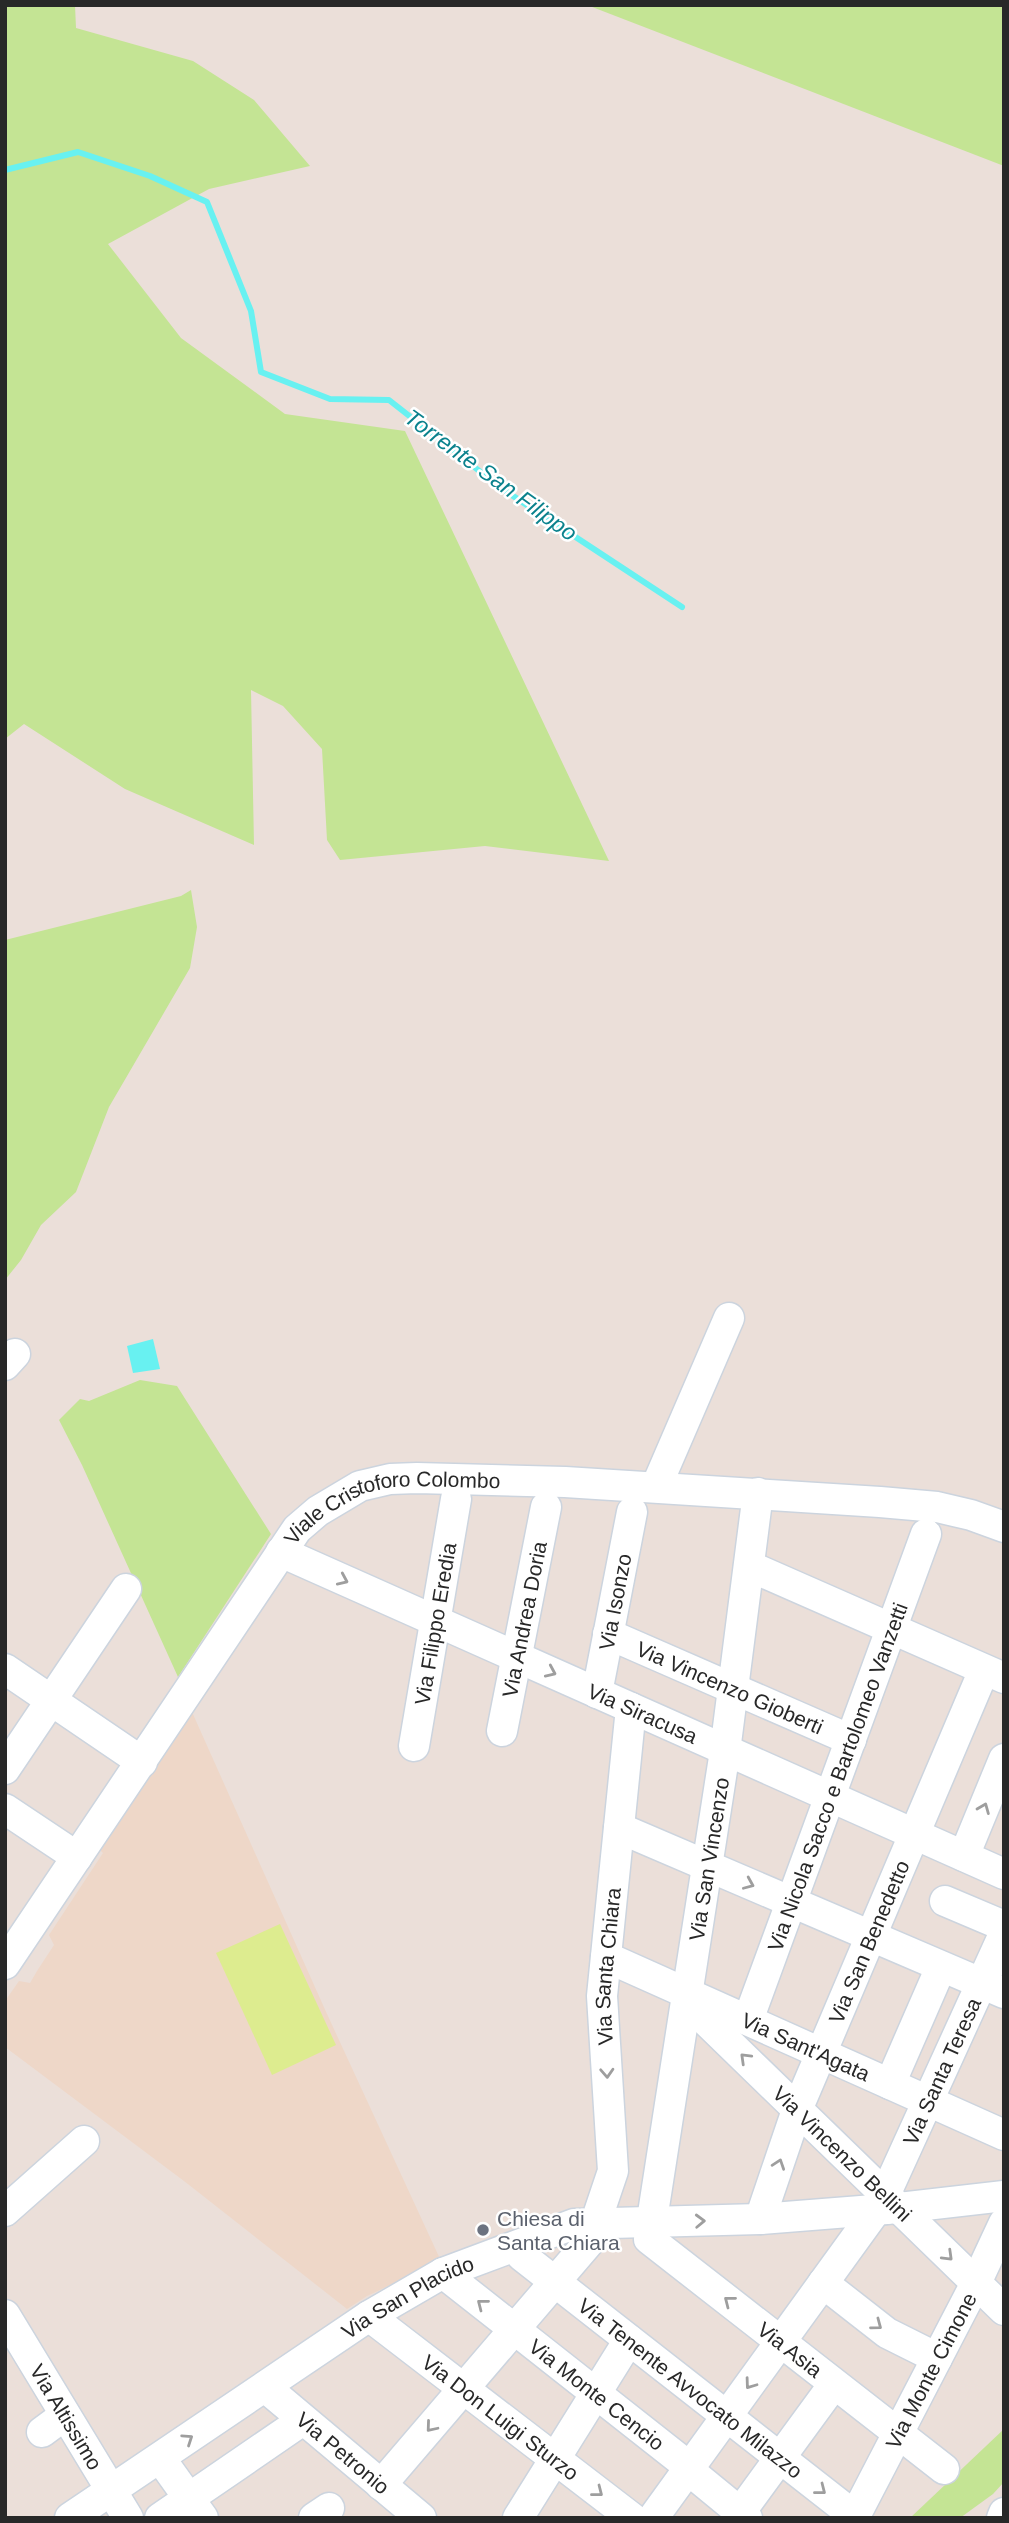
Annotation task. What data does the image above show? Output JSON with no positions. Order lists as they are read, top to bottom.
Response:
{
  "streets": {
    "street": [
      "Viale Cristoforo Colombo",
      "Via Isonzo",
      "Via Andrea Doria",
      "Via Filippo Eredia",
      "Via Vincenzo Gioberti",
      "Via Siracusa",
      "Via Nicola Sacco e Bartolomeo Vanzetti",
      "Via San Vincenzo",
      "Via San Benedetto",
      "Via Santa Chiara",
      "Via Sant'Agata",
      "Via Santa Teresa",
      "Via Vincenzo Bellini",
      "Via San Placido",
      "Via Asia",
      "Via Monte Cimone",
      "Via Tenente Avvocato Milazzo",
      "Via Monte Cencio",
      "Via Altissimo",
      "Via Don Luigi Sturzo",
      "Via Petronio"
    ]
  },
  "crossings": [
    ["Viale Cristoforo Colombo", "Via Siracusa"],
    ["Viale Cristoforo Colombo", "Via San Vincenzo"],
    ["Via Isonzo", "Via Vincenzo Gioberti"],
    ["Via Isonzo", "Via Siracusa"],
    ["Via Andrea Doria", "Via Siracusa"],
    ["Via Filippo Eredia", "Via Siracusa"],
    ["Via Vincenzo Gioberti", "Via Nicola Sacco e Bartolomeo Vanzetti"],
    ["Via Vincenzo Gioberti", "Via San Vincenzo"],
    ["Via Siracusa", "Via Nicola Sacco e Bartolomeo Vanzetti"],
    ["Via Siracusa", "Via San Vincenzo"],
    ["Via Siracusa", "Via San Benedetto"],
    ["Via Siracusa", "Via Santa Chiara"],
    ["Via Nicola Sacco e Bartolomeo Vanzetti", "Via Sant'Agata"],
    ["Via San Vincenzo", "Via Sant'Agata"],
    ["Via San Vincenzo", "Via Vincenzo Bellini"],
    ["Via San Vincenzo", "Via San Placido"],
    ["Via San Vincenzo", "Via Asia"],
    ["Via San Benedetto", "Via Sant'Agata"],
    ["Via San Benedetto", "Via Vincenzo Bellini"],
    ["Via San Benedetto", "Via San Placido"],
    ["Via Santa Chiara", "Via Sant'Agata"],
    ["Via Santa Chiara", "Via San Placido"],
    ["Via Santa Chiara", "Via Tenente Avvocato Milazzo"],
    ["Via Santa Chiara", "Via Monte Cencio"],
    ["Via Santa Chiara", "Via Don Luigi Sturzo"],
    ["Via Santa Chiara", "Via Petronio"],
    ["Via Sant'Agata", "Via Santa Teresa"],
    ["Via Sant'Agata", "Via Vincenzo Bellini"],
    ["Via Santa Teresa", "Via Vincenzo Bellini"],
    ["Via Santa Teresa", "Via San Placido"],
    ["Via Santa Teresa", "Via Asia"],
    ["Via Santa Teresa", "Via Tenente Avvocato Milazzo"],
    ["Via Santa Teresa", "Via Monte Cencio"],
    ["Via Vincenzo Bellini", "Via San Placido"],
    ["Via Vincenzo Bellini", "Via Monte Cimone"],
    ["Via San Placido", "Via Asia"],
    ["Via San Placido", "Via Monte Cencio"],
    ["Via San Placido", "Via Altissimo"],
    ["Via San Placido", "Via Don Luigi Sturzo"],
    ["Via San Placido", "Via Petronio"],
    ["Via Asia", "Via Monte Cimone"],
    ["Via Monte Cimone", "Via Tenente Avvocato Milazzo"]
  ],
  "one_way": ["Via Santa Chiara", "Via Asia"],
  "water": ["Torrente San Filippo"],
  "places": ["Chiesa di Santa Chiara"]
}
